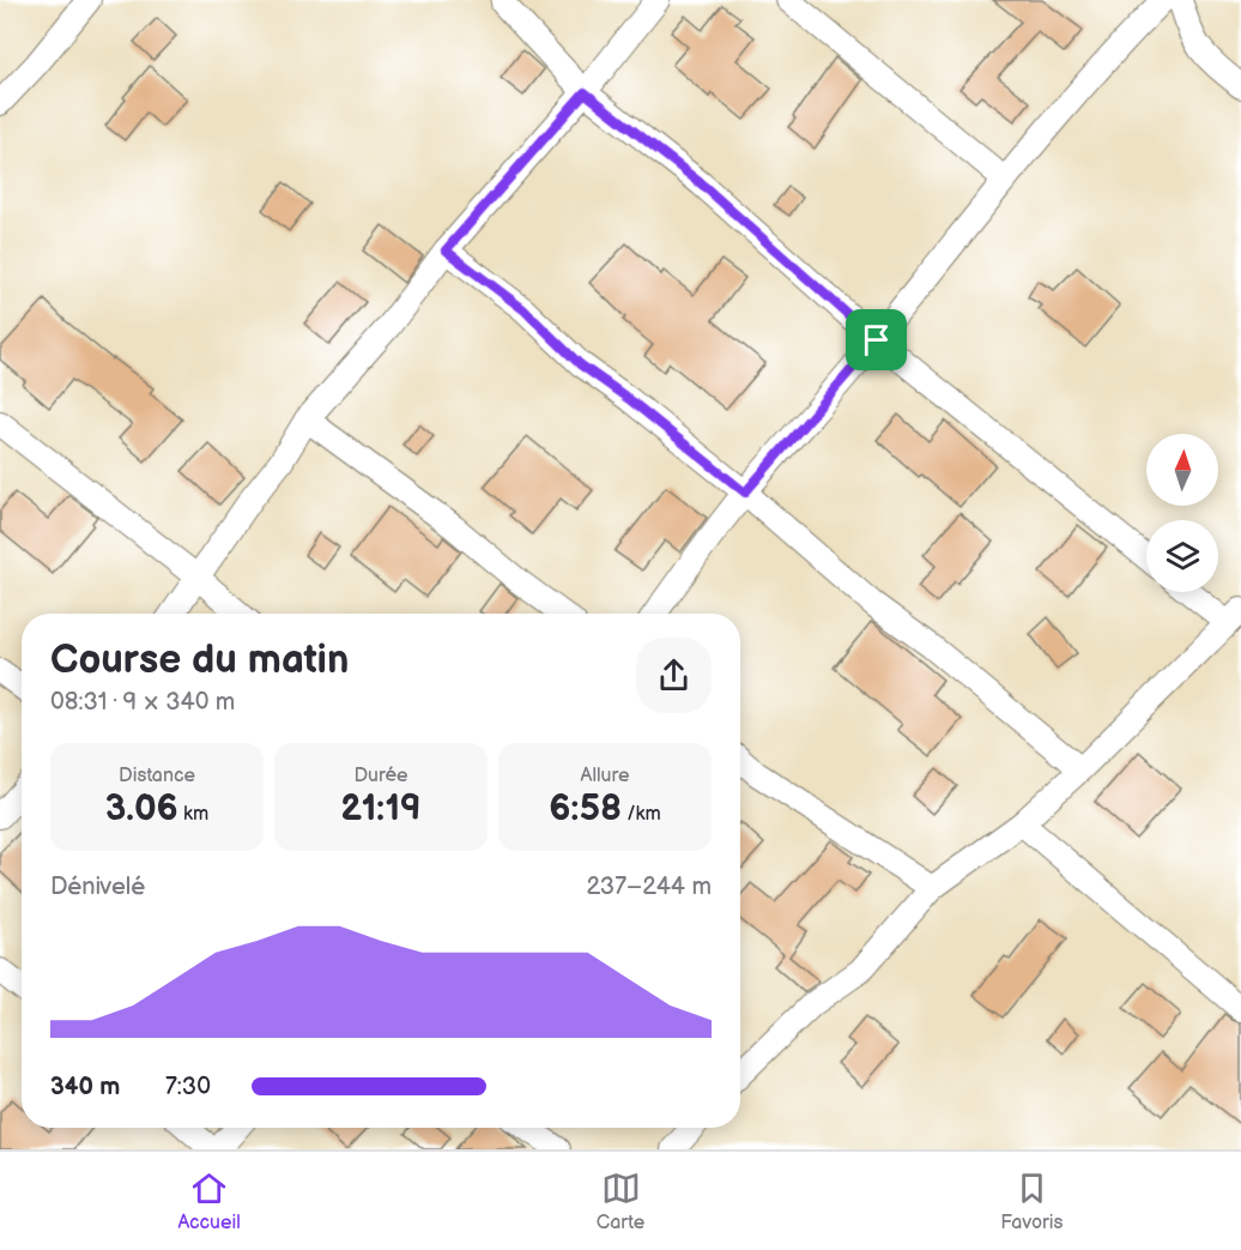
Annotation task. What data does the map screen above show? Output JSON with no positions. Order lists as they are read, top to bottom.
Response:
{
  "north": "top",
  "page": {
    "heading": ["Course du matin", "08:31 · 9 × 340 m"],
    "stats": [
      ["Distance", "3.06 km"],
      ["Durée", "21:19"],
      ["Allure", "6:58 /km"]
    ],
    "chart": ["Dénivelé", "237–244 m"],
    "list": [
      {
        "name": "340 m",
        "note": "7:30"
      }
    ],
    "tabs": ["Accueil", "Carte", "Favoris"]
  }
}
